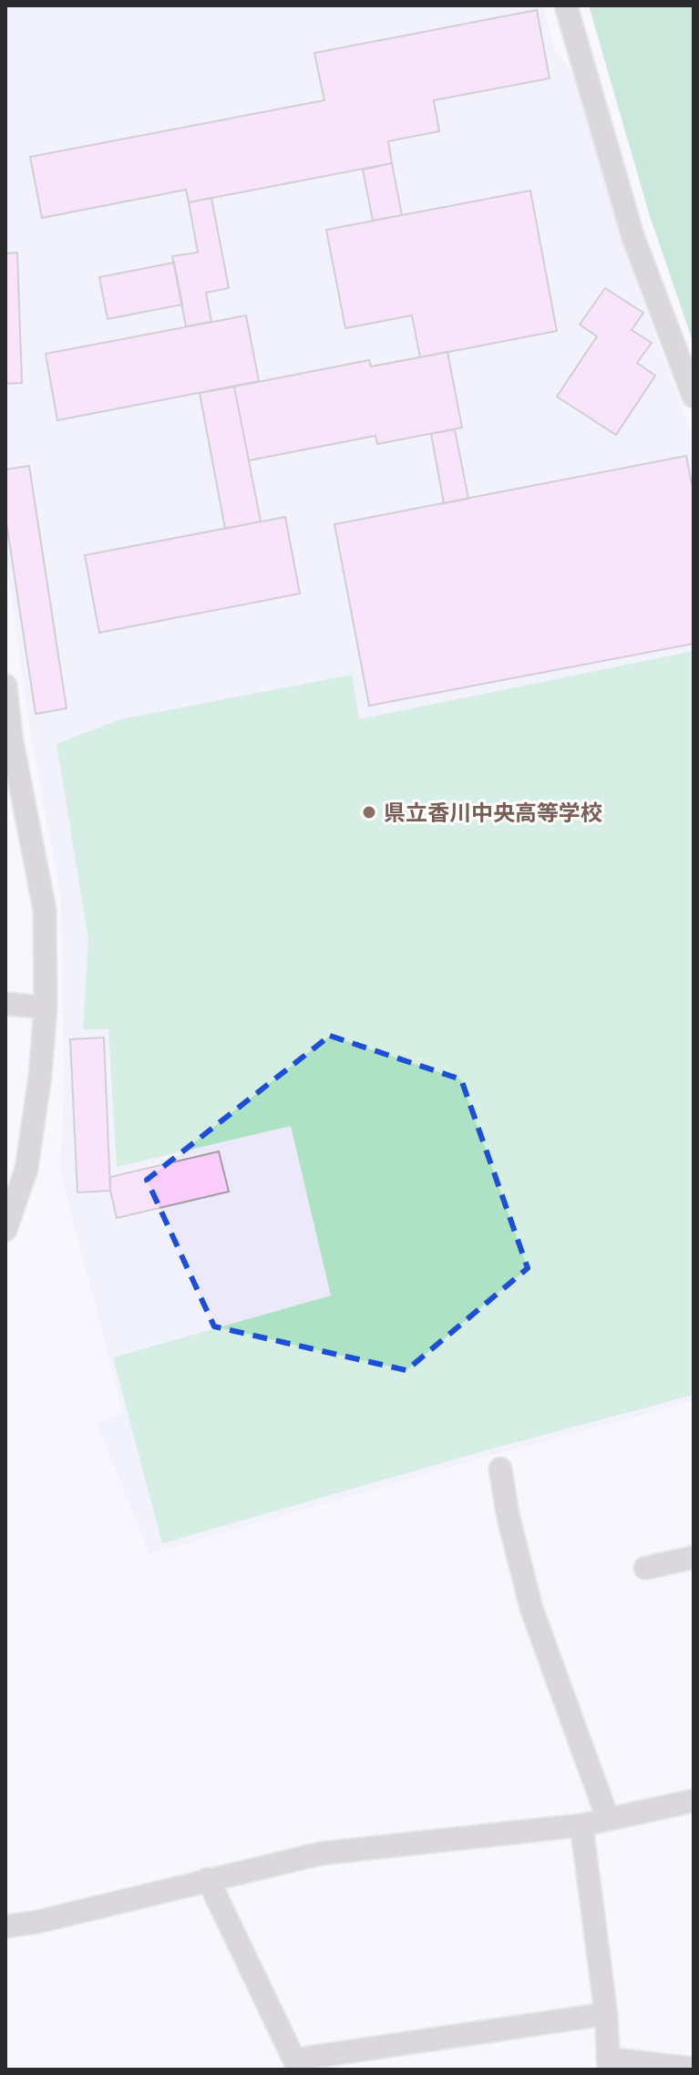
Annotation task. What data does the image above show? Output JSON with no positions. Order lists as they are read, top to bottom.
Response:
{
  "places": ["県立香川中央高等学校"]
}
